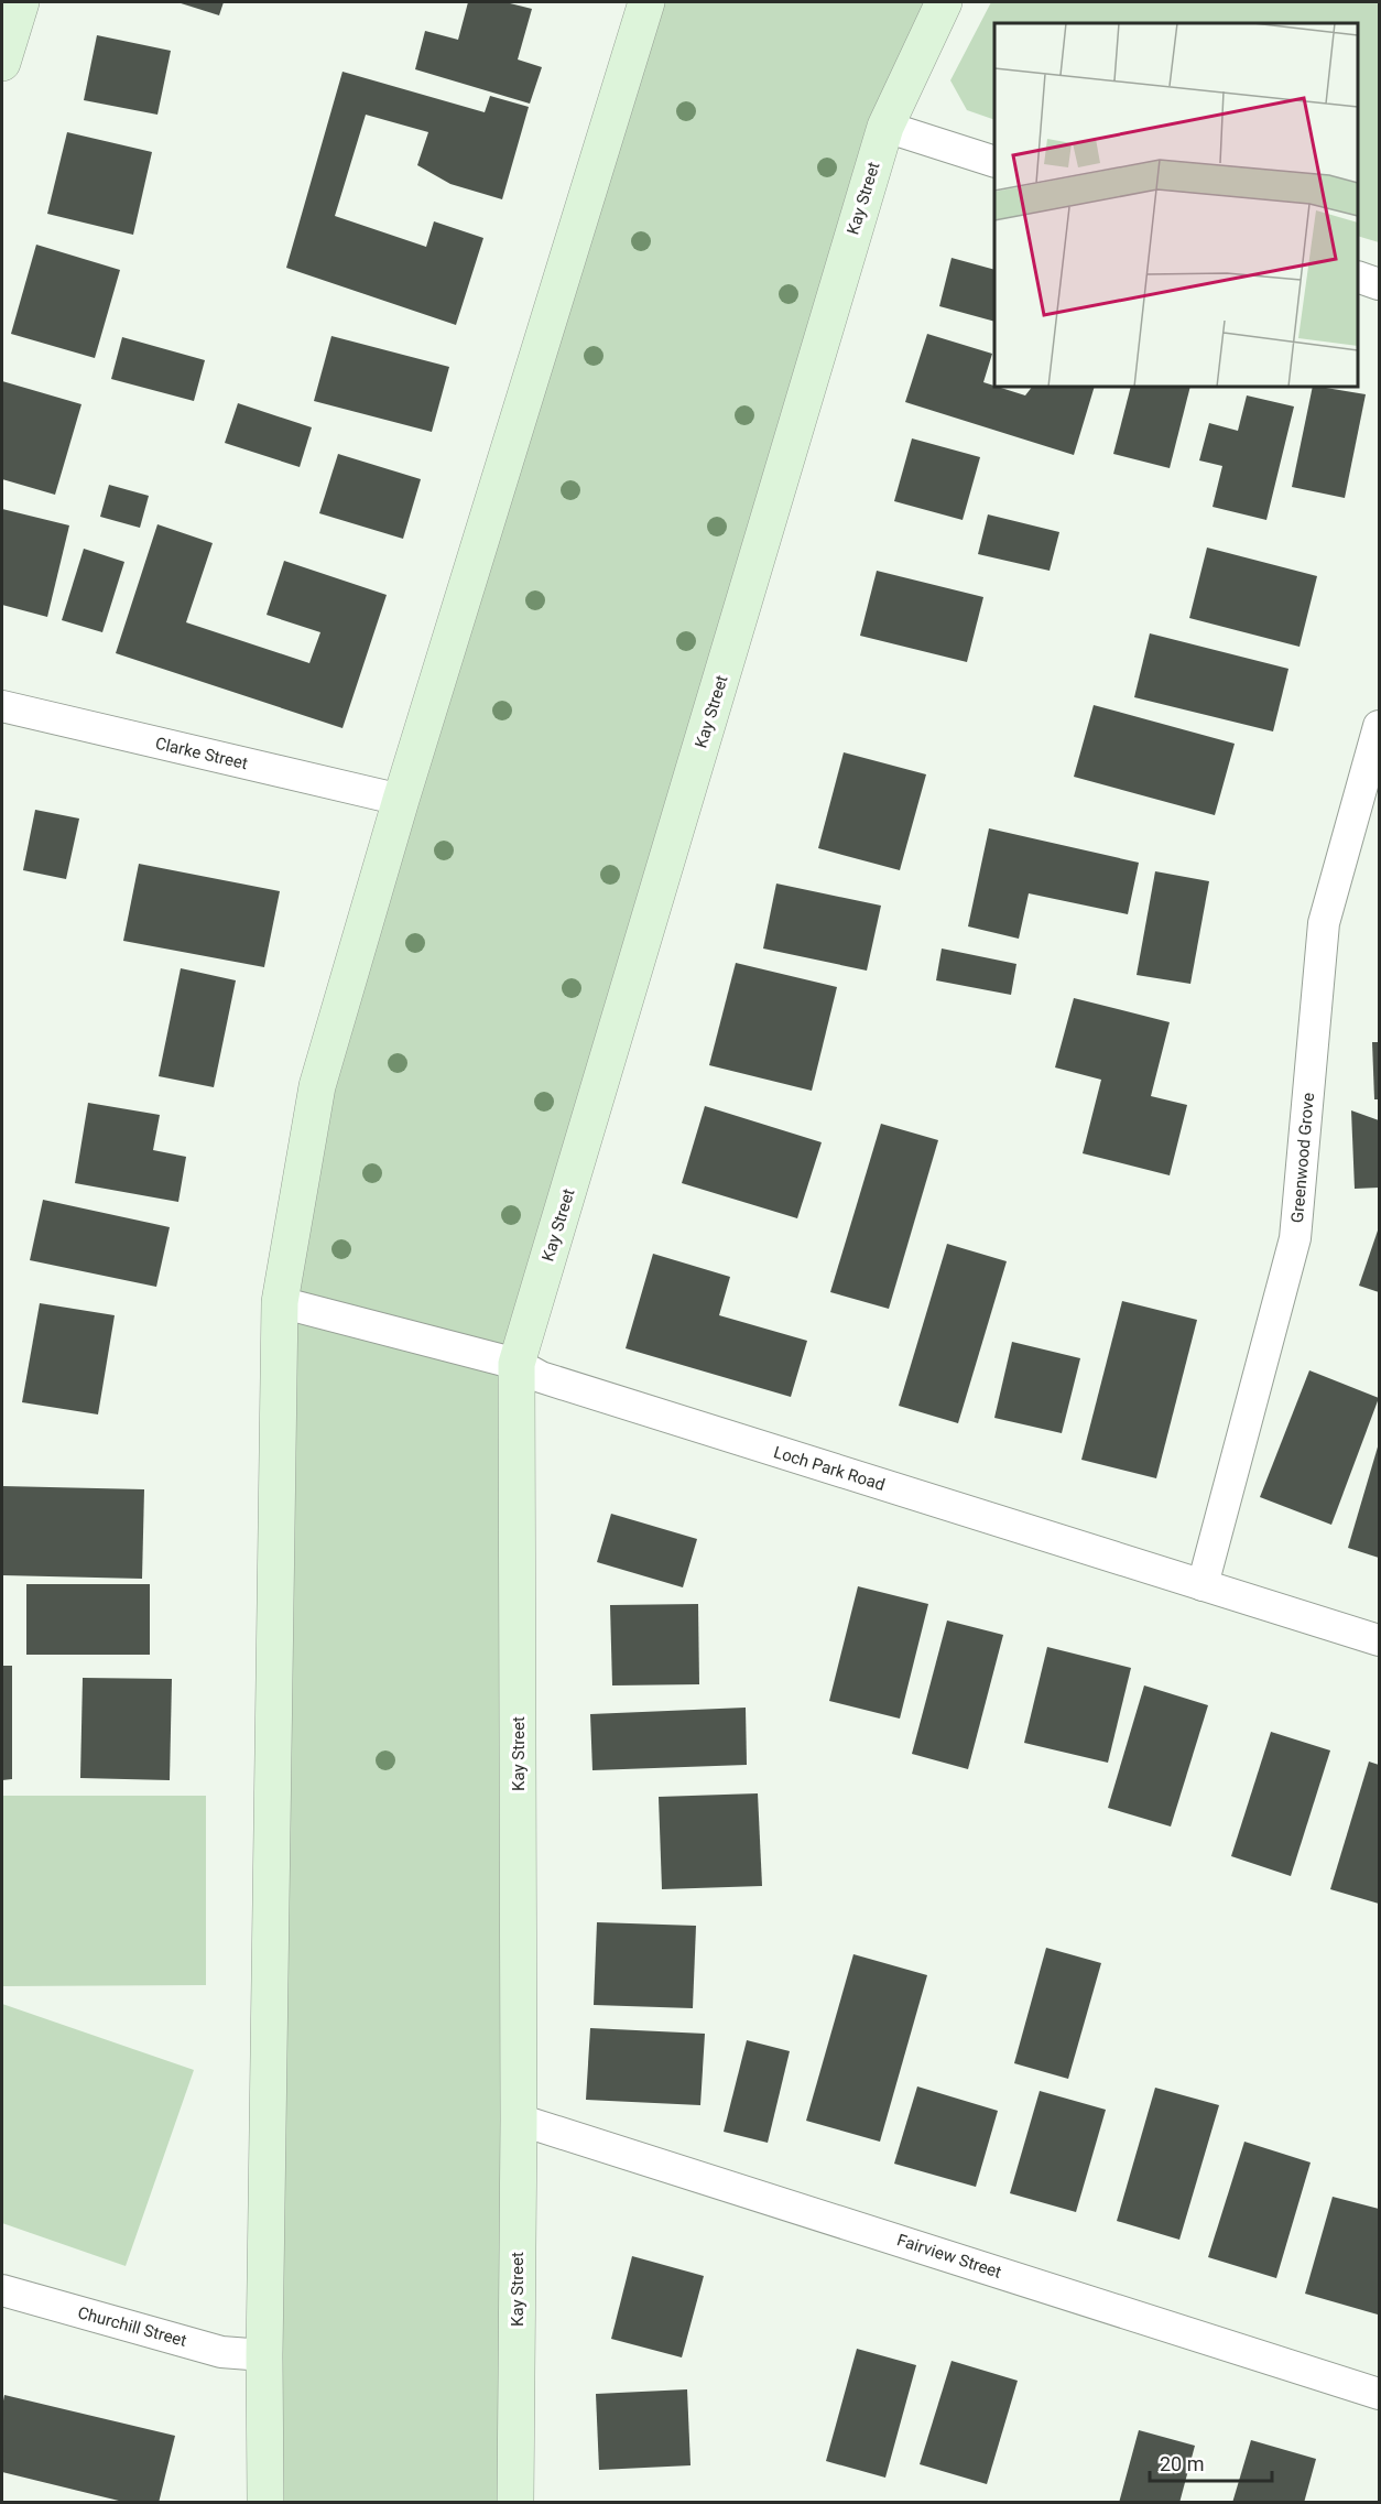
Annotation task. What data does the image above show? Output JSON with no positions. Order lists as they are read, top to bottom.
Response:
{
  "streets": {
    "street": [
      "Kay Street",
      "Clarke Street",
      "Greenwood Grove",
      "Loch Park Road",
      "Fairview Street",
      "Churchill Street"
    ]
  },
  "crossings": [
    ["Kay Street", "Loch Park Road"],
    ["Kay Street", "Fairview Street"],
    ["Greenwood Grove", "Loch Park Road"]
  ],
  "scale_bar": "20 m"
}
